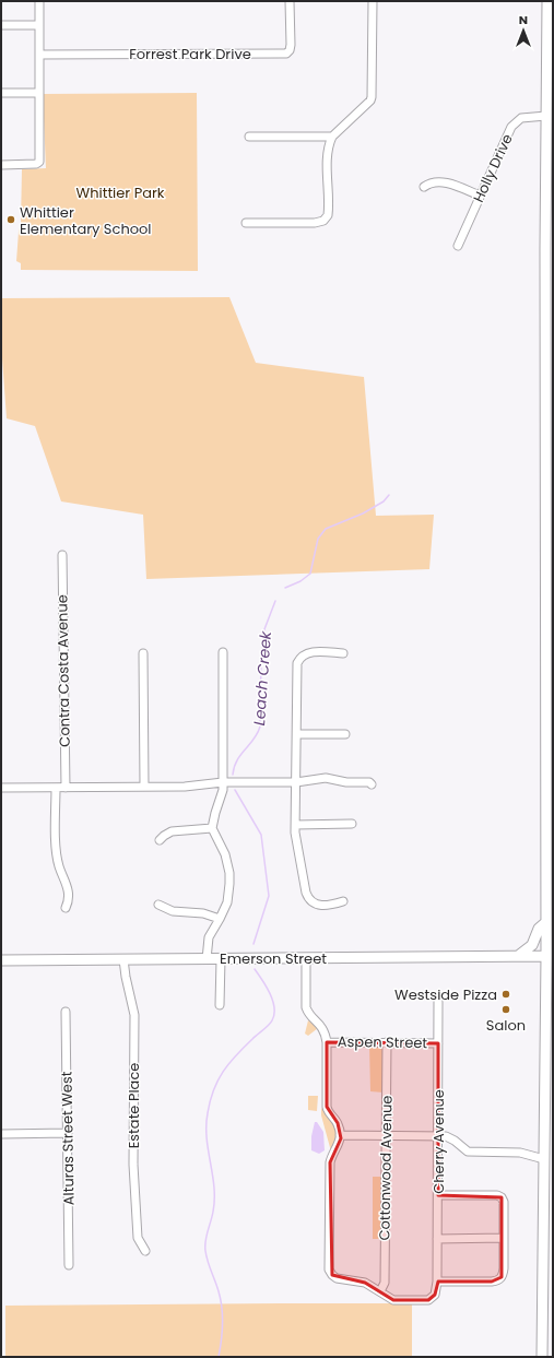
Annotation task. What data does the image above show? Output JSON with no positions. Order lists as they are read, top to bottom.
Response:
{
  "streets": {
    "main road": ["Emerson Street"],
    "street": [
      "Forrest Park Drive",
      "Holly Drive",
      "Contra Costa Avenue",
      "Aspen Street",
      "Estate Place",
      "Alturas Street West",
      "Cherry Avenue",
      "Cottonwood Avenue"
    ]
  },
  "crossings": [
    ["Emerson Street", "Estate Place"],
    ["Aspen Street", "Cherry Avenue"],
    ["Aspen Street", "Cottonwood Avenue"]
  ],
  "water": ["Leach Creek"],
  "parks": ["Whittier Park"],
  "places": ["Whittier Elementary School", "Westside Pizza", "Salon"],
  "north": "top"
}
